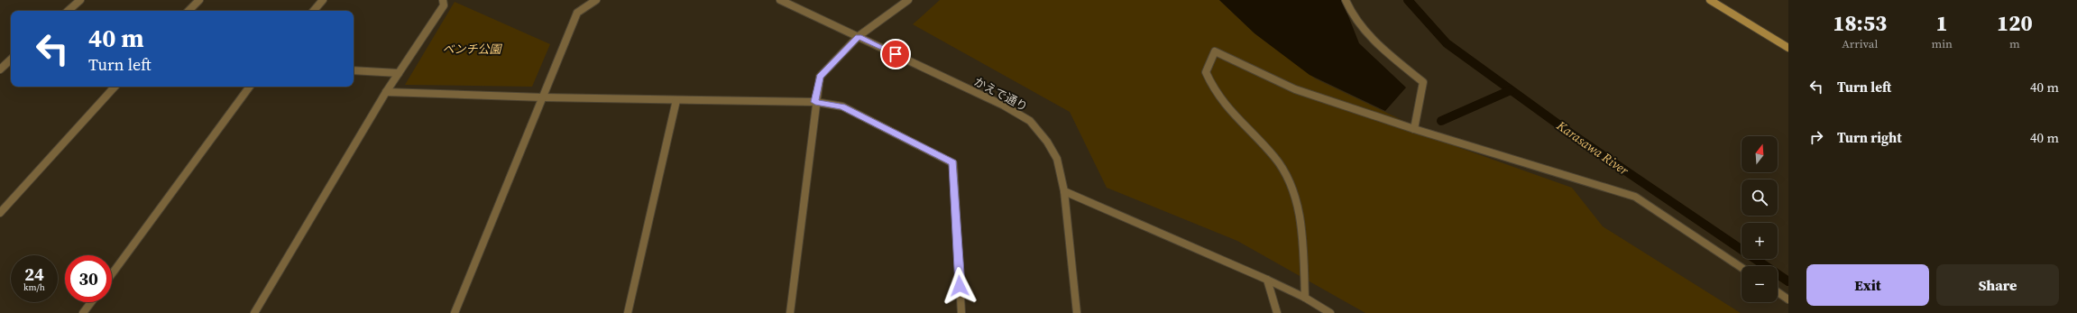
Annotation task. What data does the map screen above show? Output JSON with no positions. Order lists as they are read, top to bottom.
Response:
{
  "streets": {
    "street": ["かえで通り"]
  },
  "water": ["Karasawa River"],
  "parks": ["ベンチ公園"],
  "north": "top",
  "page": {
    "eta": [
      "18:53",
      "Arrival",
      "1",
      "min",
      "120",
      "m"
    ],
    "turn": ["40 m", "Turn left"],
    "list": [
      {
        "name": "Turn left",
        "value": "40 m"
      },
      {
        "name": "Turn right",
        "value": "40 m"
      }
    ],
    "map_buttons": ["+", "−"],
    "speed": "24 km/h",
    "limit": "30",
    "buttons": ["Exit", "Share"]
  }
}
